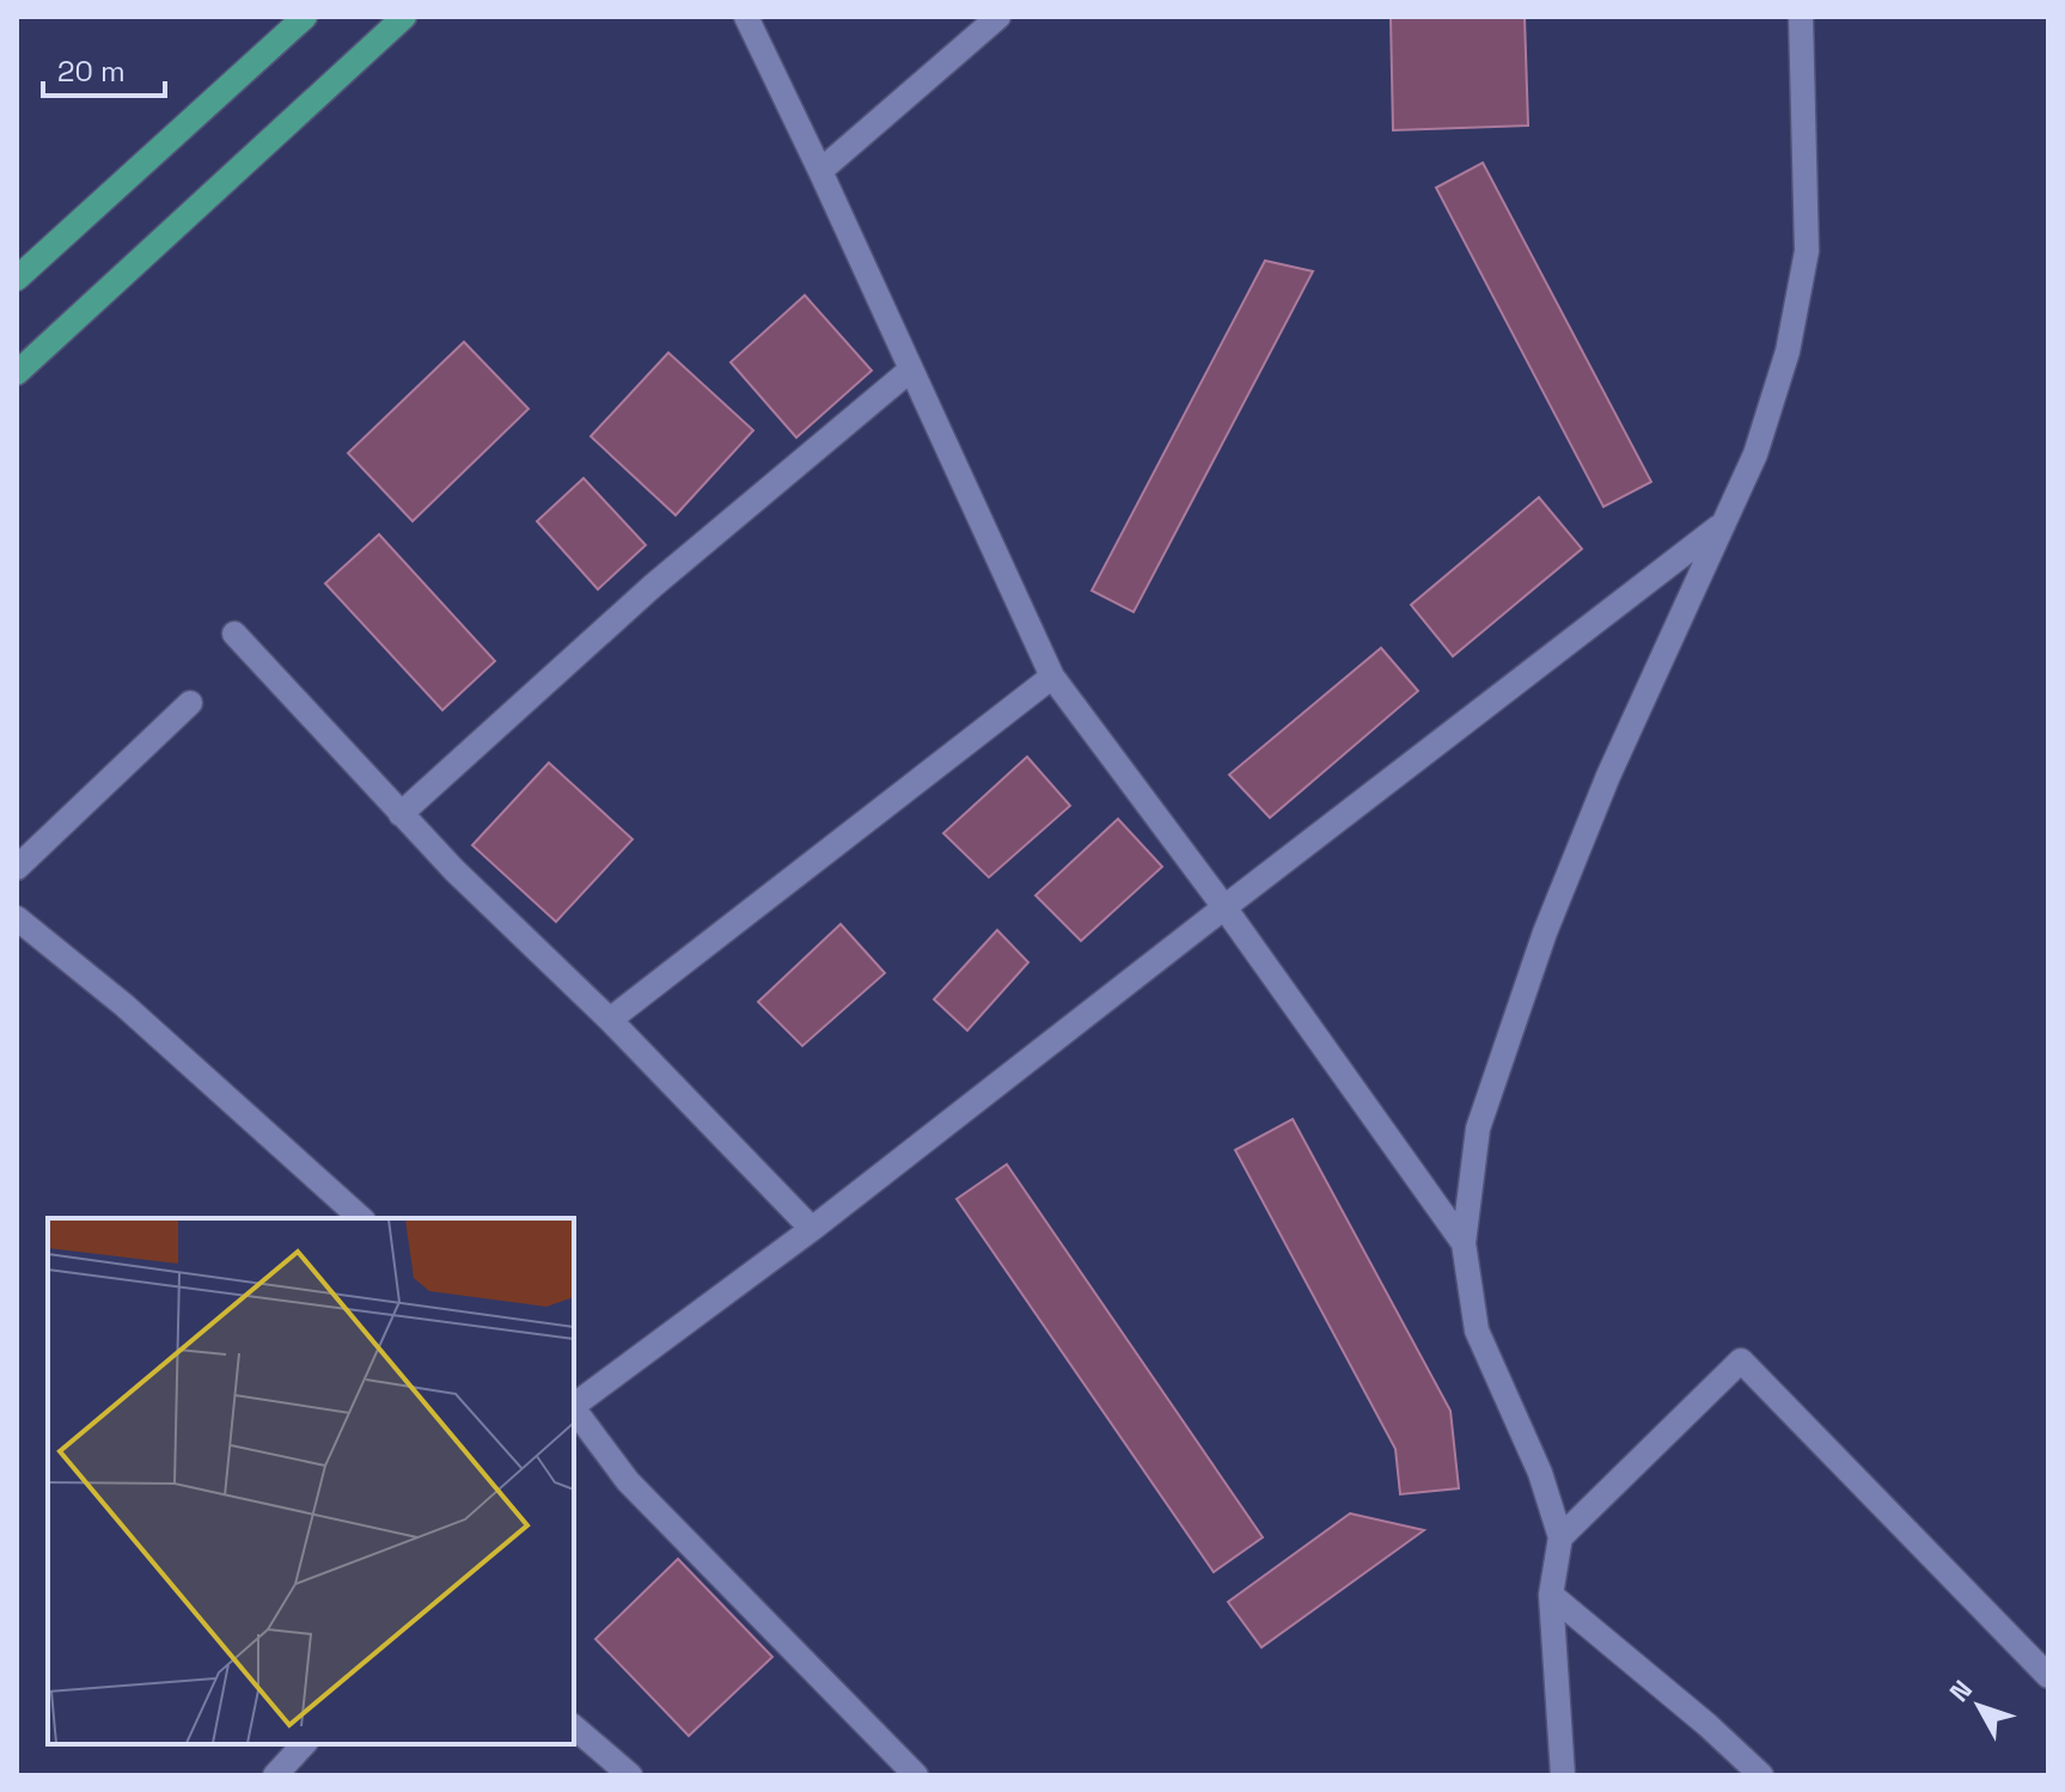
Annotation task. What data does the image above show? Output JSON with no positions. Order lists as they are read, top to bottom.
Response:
{
  "scale_bar": "20 m",
  "north": "top left"
}
